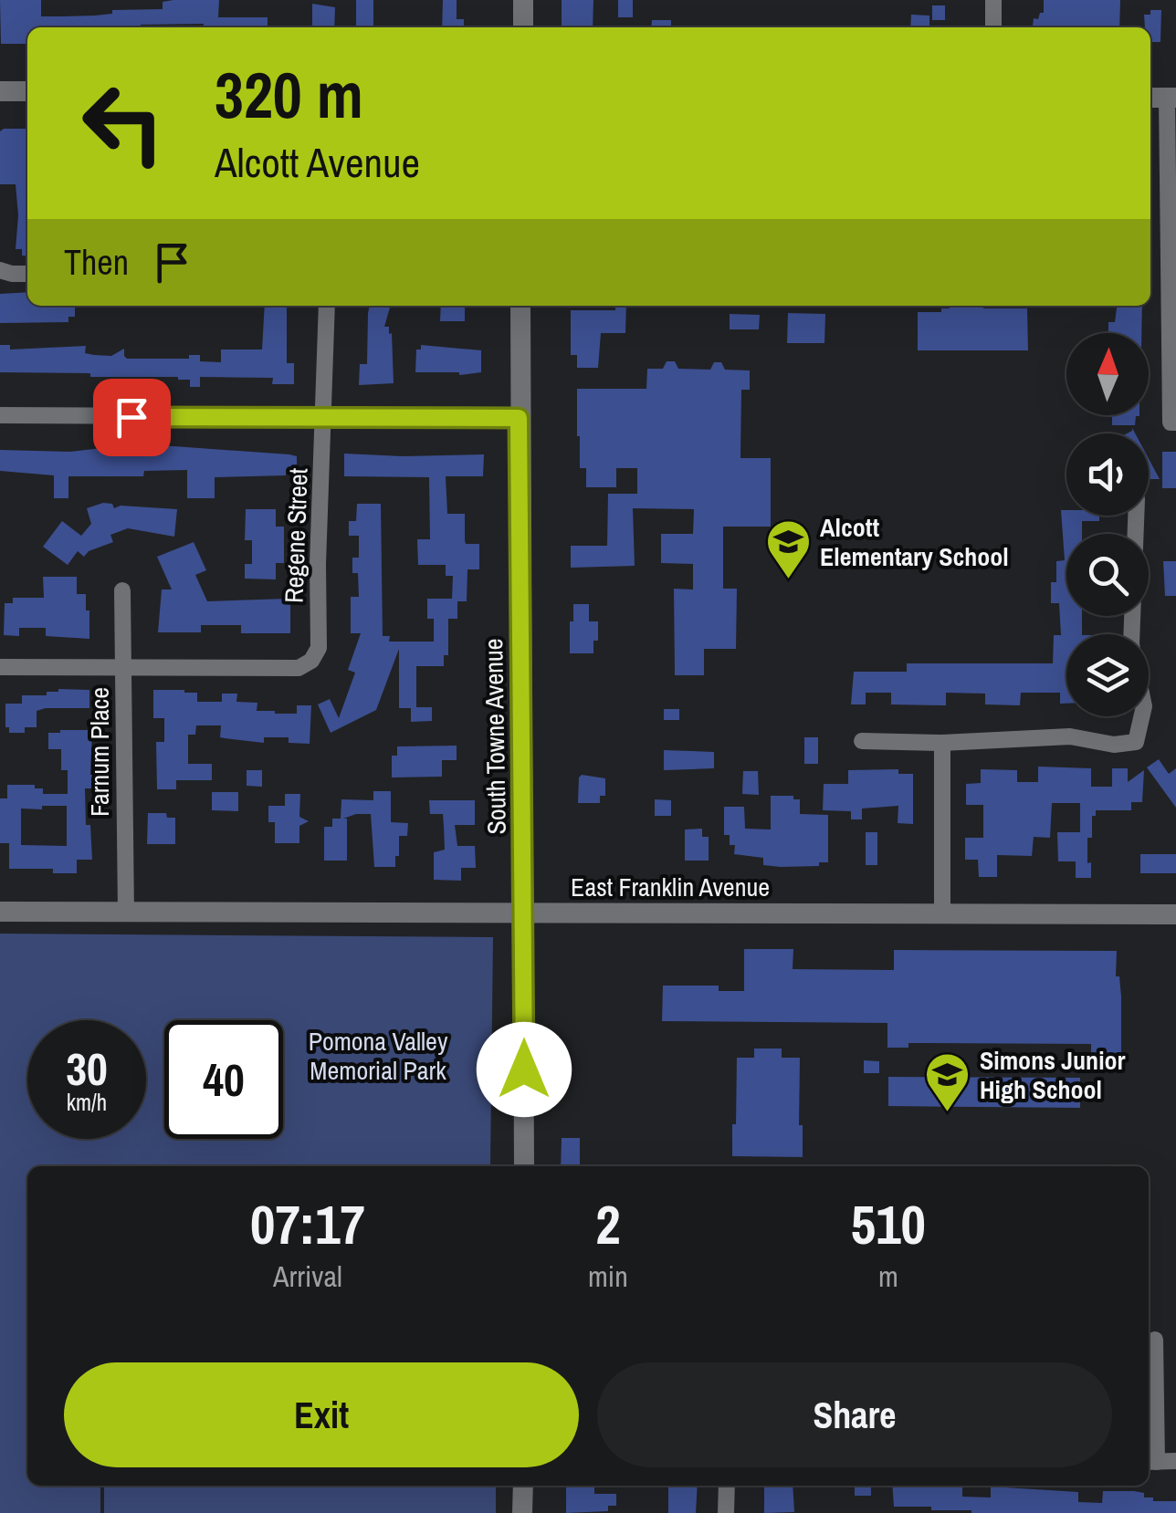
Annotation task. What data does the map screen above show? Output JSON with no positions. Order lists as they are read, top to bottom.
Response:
{
  "streets": {
    "street": [
      "Regene Street",
      "South Towne Avenue",
      "Farnum Place",
      "East Franklin Avenue"
    ]
  },
  "crossings": [
    ["Regene Street", "Farnum Place"],
    ["South Towne Avenue", "East Franklin Avenue"],
    ["Farnum Place", "East Franklin Avenue"]
  ],
  "parks": ["Pomona Valley Memorial Park"],
  "places": {
    "school or university": ["Alcott Elementary School", "Simons Junior High School"]
  },
  "north": "top",
  "page": {
    "turn": ["320 m", "Alcott Avenue"],
    "then": "Then",
    "speed": "30 km/h",
    "limit": "40",
    "eta": [
      "07:17",
      "Arrival",
      "2",
      "min",
      "510",
      "m"
    ],
    "buttons": ["Exit", "Share"]
  }
}
